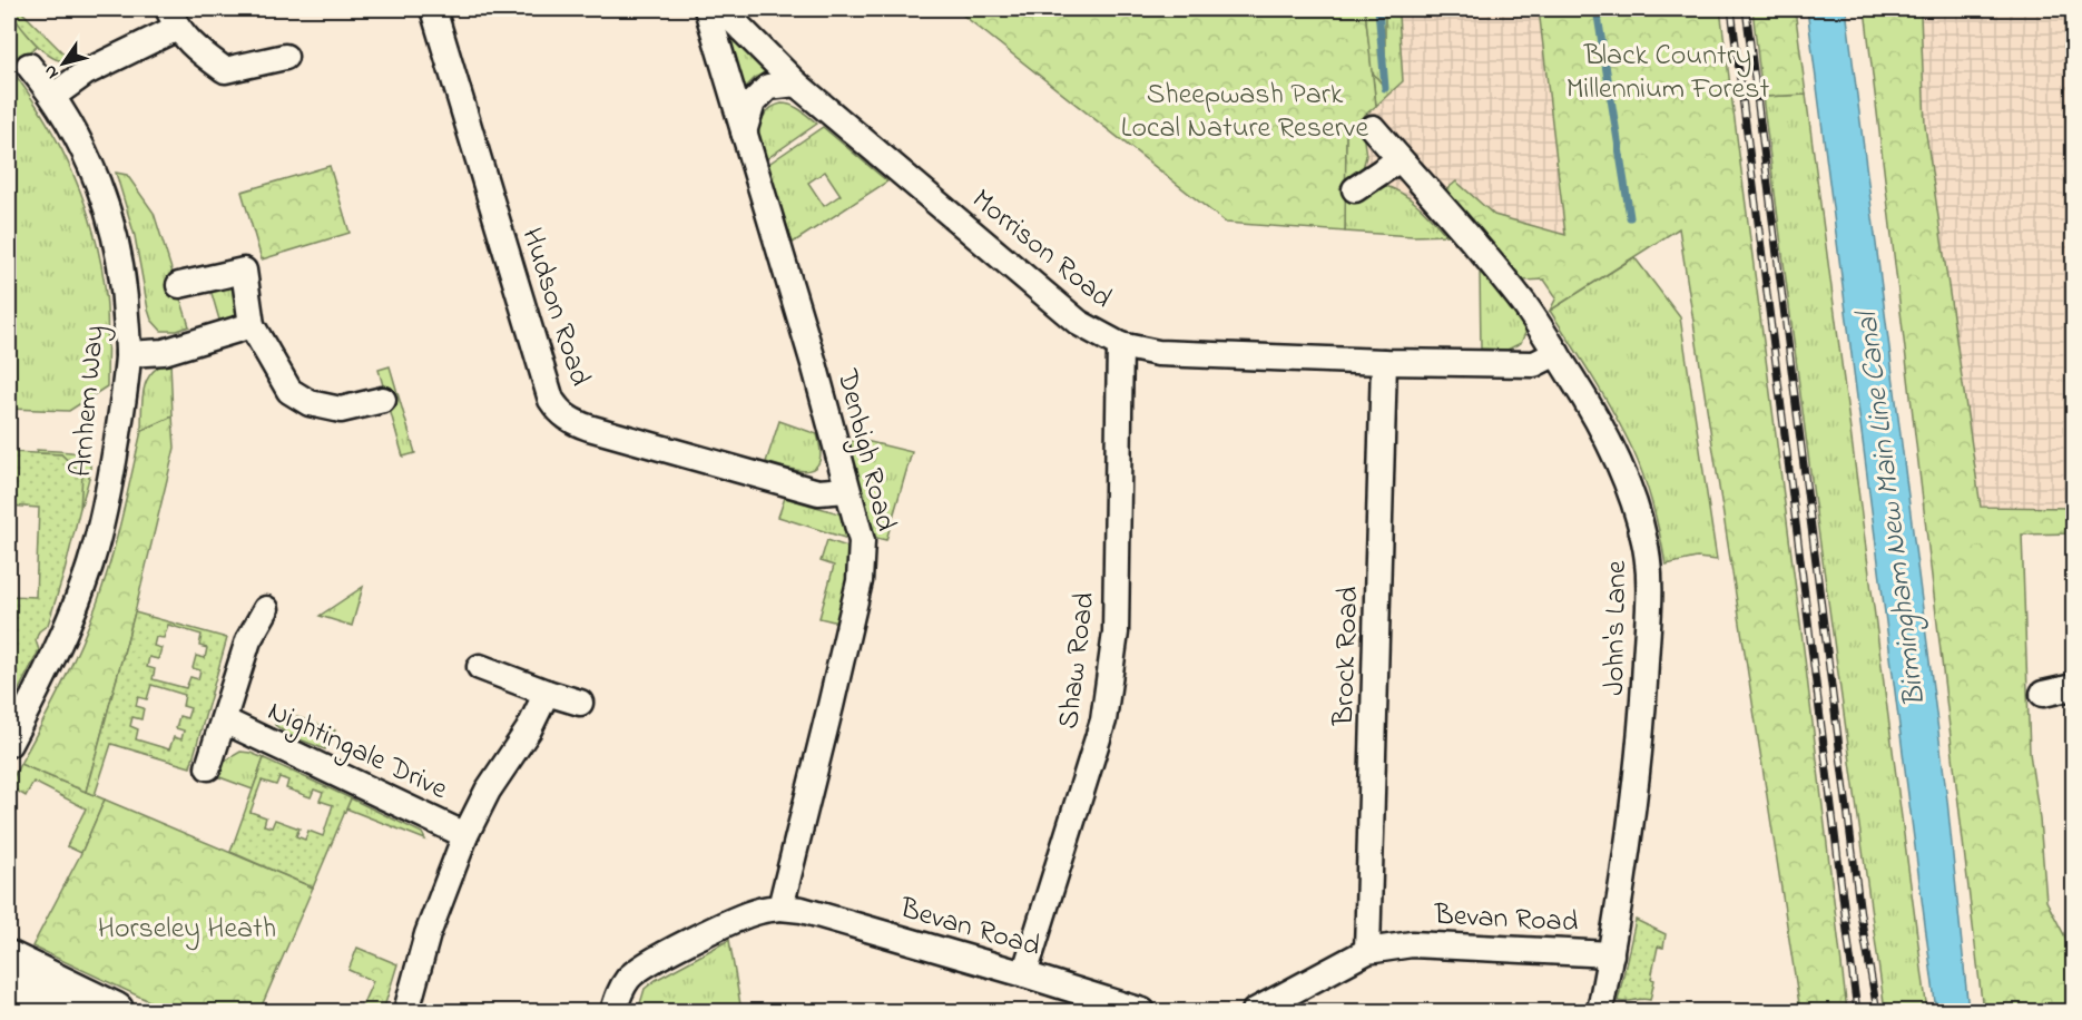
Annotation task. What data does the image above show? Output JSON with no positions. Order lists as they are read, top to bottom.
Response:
{
  "streets": {
    "street": [
      "Morrison Road",
      "Hudson Road",
      "Arnhem Way",
      "Denbigh Road",
      "John's Lane",
      "Brock Road",
      "Shaw Road",
      "Nightingale Drive",
      "Bevan Road"
    ]
  },
  "crossings": [
    ["Morrison Road", "John's Lane"],
    ["Morrison Road", "Brock Road"],
    ["Morrison Road", "Shaw Road"],
    ["Hudson Road", "Denbigh Road"],
    ["Denbigh Road", "Bevan Road"],
    ["John's Lane", "Bevan Road"],
    ["Brock Road", "Bevan Road"],
    ["Shaw Road", "Bevan Road"]
  ],
  "water": ["Birmingham New Main Line Canal"],
  "parks": ["Black Country Millennium Forest", "Sheepwash Park Local Nature Reserve", "Horseley Heath"],
  "north": "bottom left"
}
